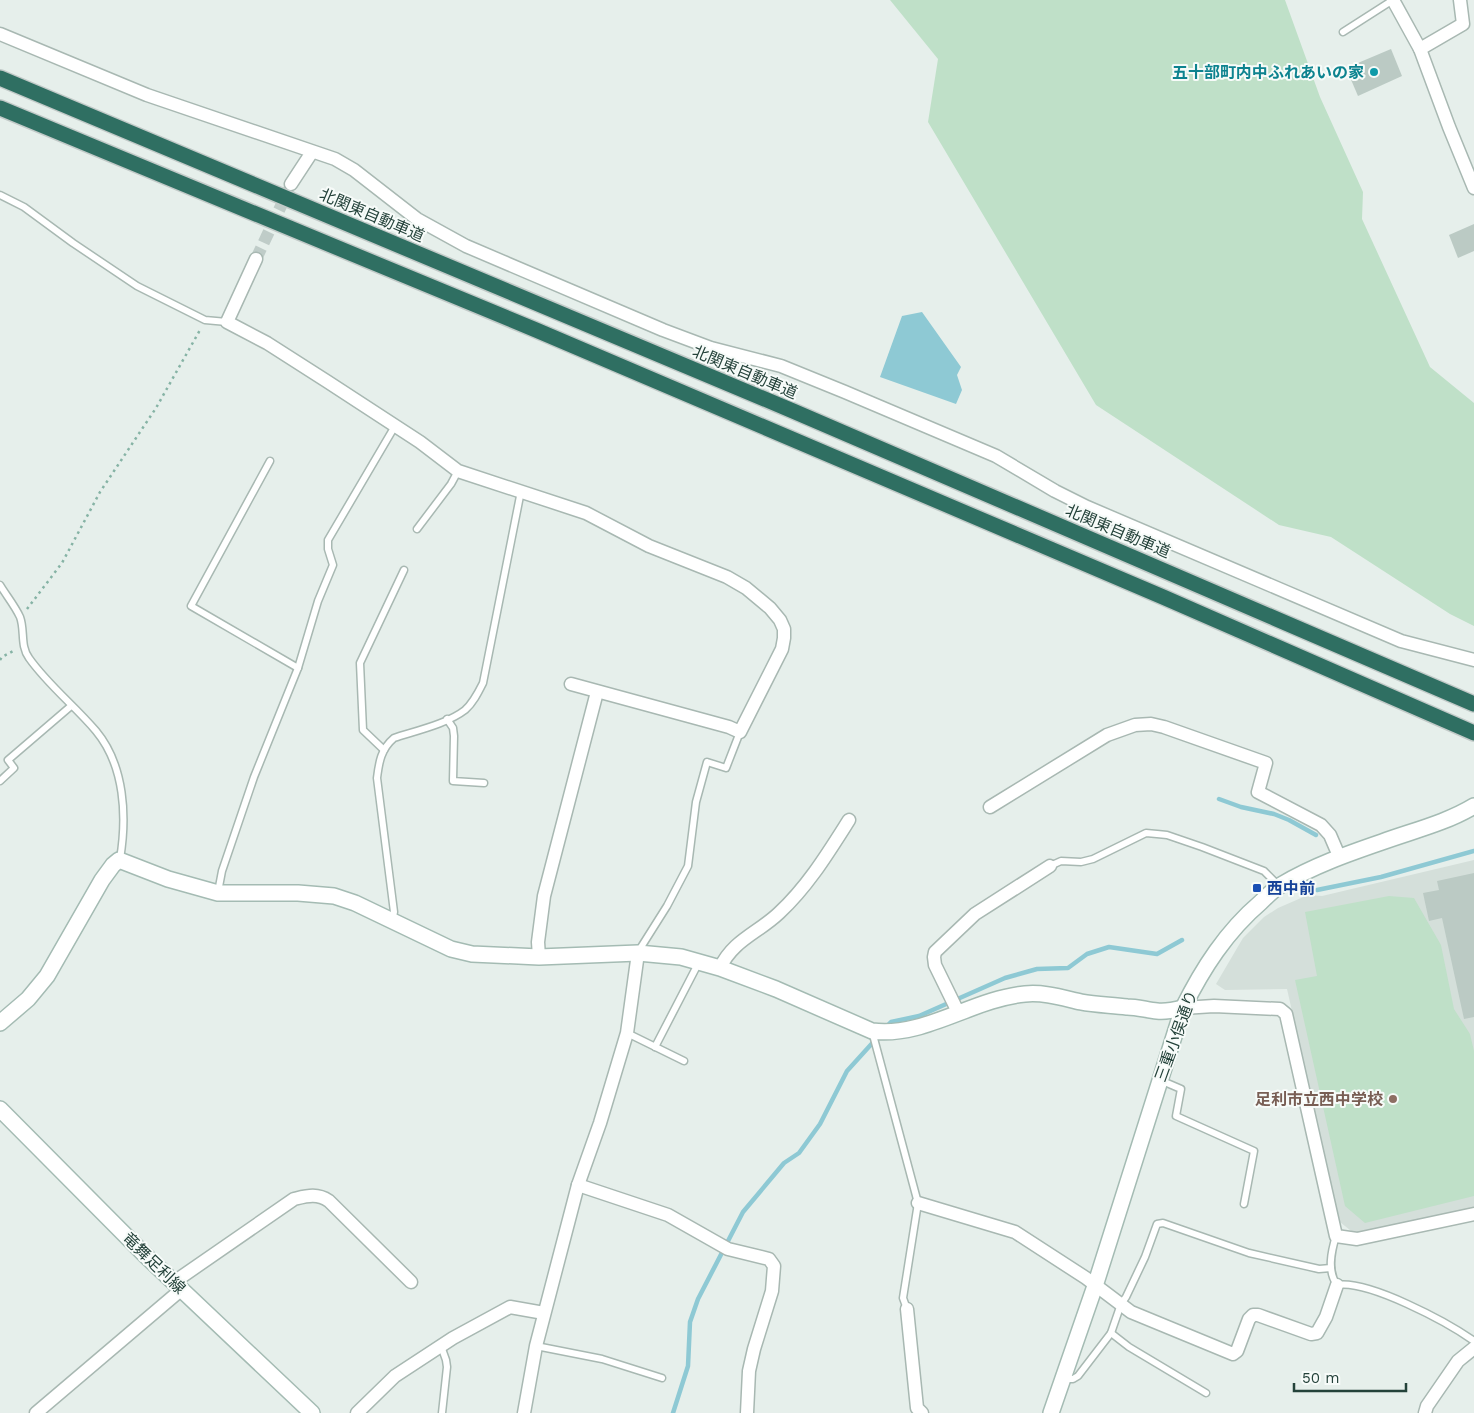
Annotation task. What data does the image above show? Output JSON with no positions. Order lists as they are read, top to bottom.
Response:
{
  "streets": {
    "highway": ["北関東自動車道"],
    "street": ["三重小俣通り", "竜舞足利線"]
  },
  "places": {
    "other": ["五十部町内中ふれあいの家", "足利市立西中学校"],
    "transit": ["西中前"]
  },
  "scale_bar": "50 m"
}
